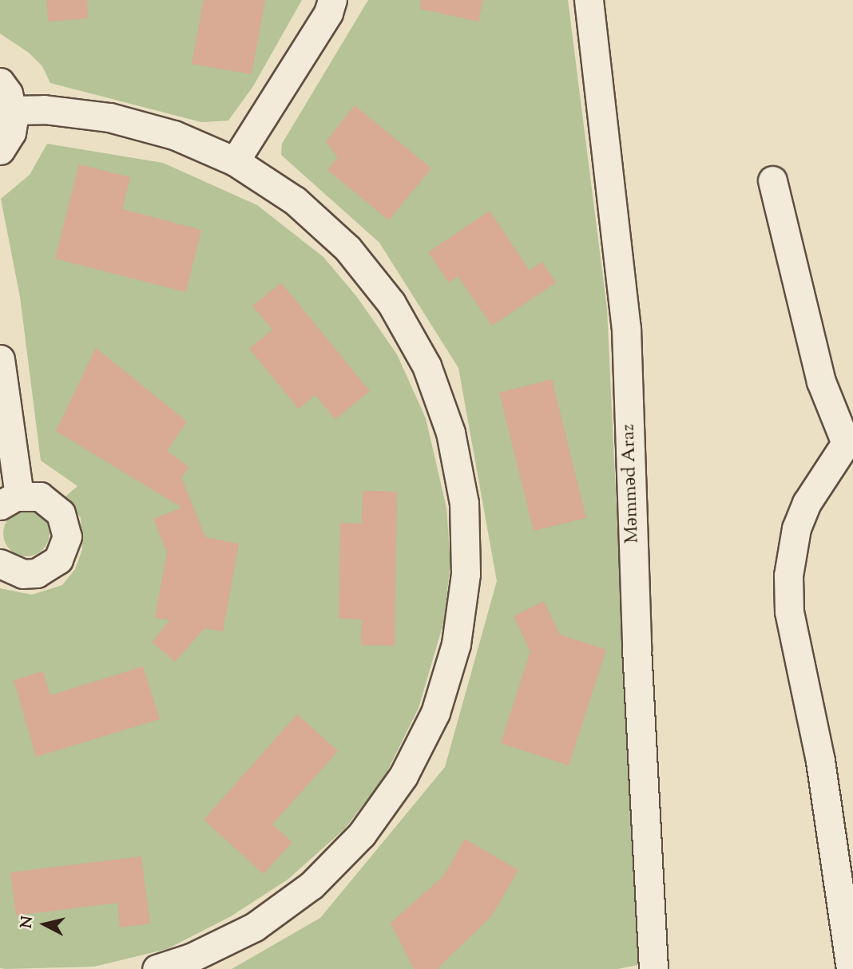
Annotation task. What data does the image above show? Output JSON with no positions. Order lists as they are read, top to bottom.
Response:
{
  "streets": {
    "street": ["Məmməd Araz"]
  },
  "north": "left"
}
